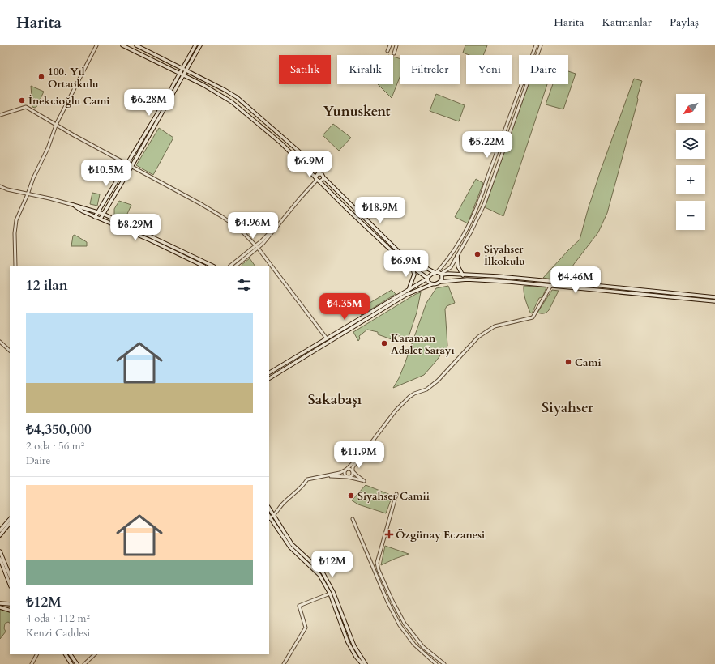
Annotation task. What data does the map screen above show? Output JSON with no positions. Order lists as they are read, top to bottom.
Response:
{
  "districts": ["Yunuskent", "Sakabaşı", "Siyahser"],
  "places": {
    "other": [
      "100. Yıl Ortaokulu",
      "İnekcioğlu Cami",
      "Siyahser İlkokulu",
      "Karaman Adalet Sarayı",
      "Cami",
      "Siyahser Camii"
    ],
    "health": ["Özgünay Eczanesi"]
  },
  "north": "bottom left",
  "page": {
    "header": "Harita",
    "nav": ["Harita", "Katmanlar", "Paylaş"],
    "chip": [
      "Satılık",
      "Kiralık",
      "Filtreler",
      "Yeni",
      "Daire"
    ],
    "price": [
      "₺6.28M",
      "₺5.22M",
      "₺6.9M",
      "₺10.5M",
      "₺18.9M",
      "₺4.96M",
      "₺8.29M",
      "₺6.9M",
      "₺4.46M",
      "₺4.35M",
      "₺11.9M",
      "₺12M"
    ],
    "map_buttons": ["+", "−"],
    "heading": "12 ilan",
    "list": [
      {
        "name": "₺4,350,000",
        "note": "2 oda · 56 m² · Daire"
      },
      {
        "name": "₺12M",
        "note": "4 oda · 112 m² · Kenzi Caddesi"
      }
    ]
  }
}
